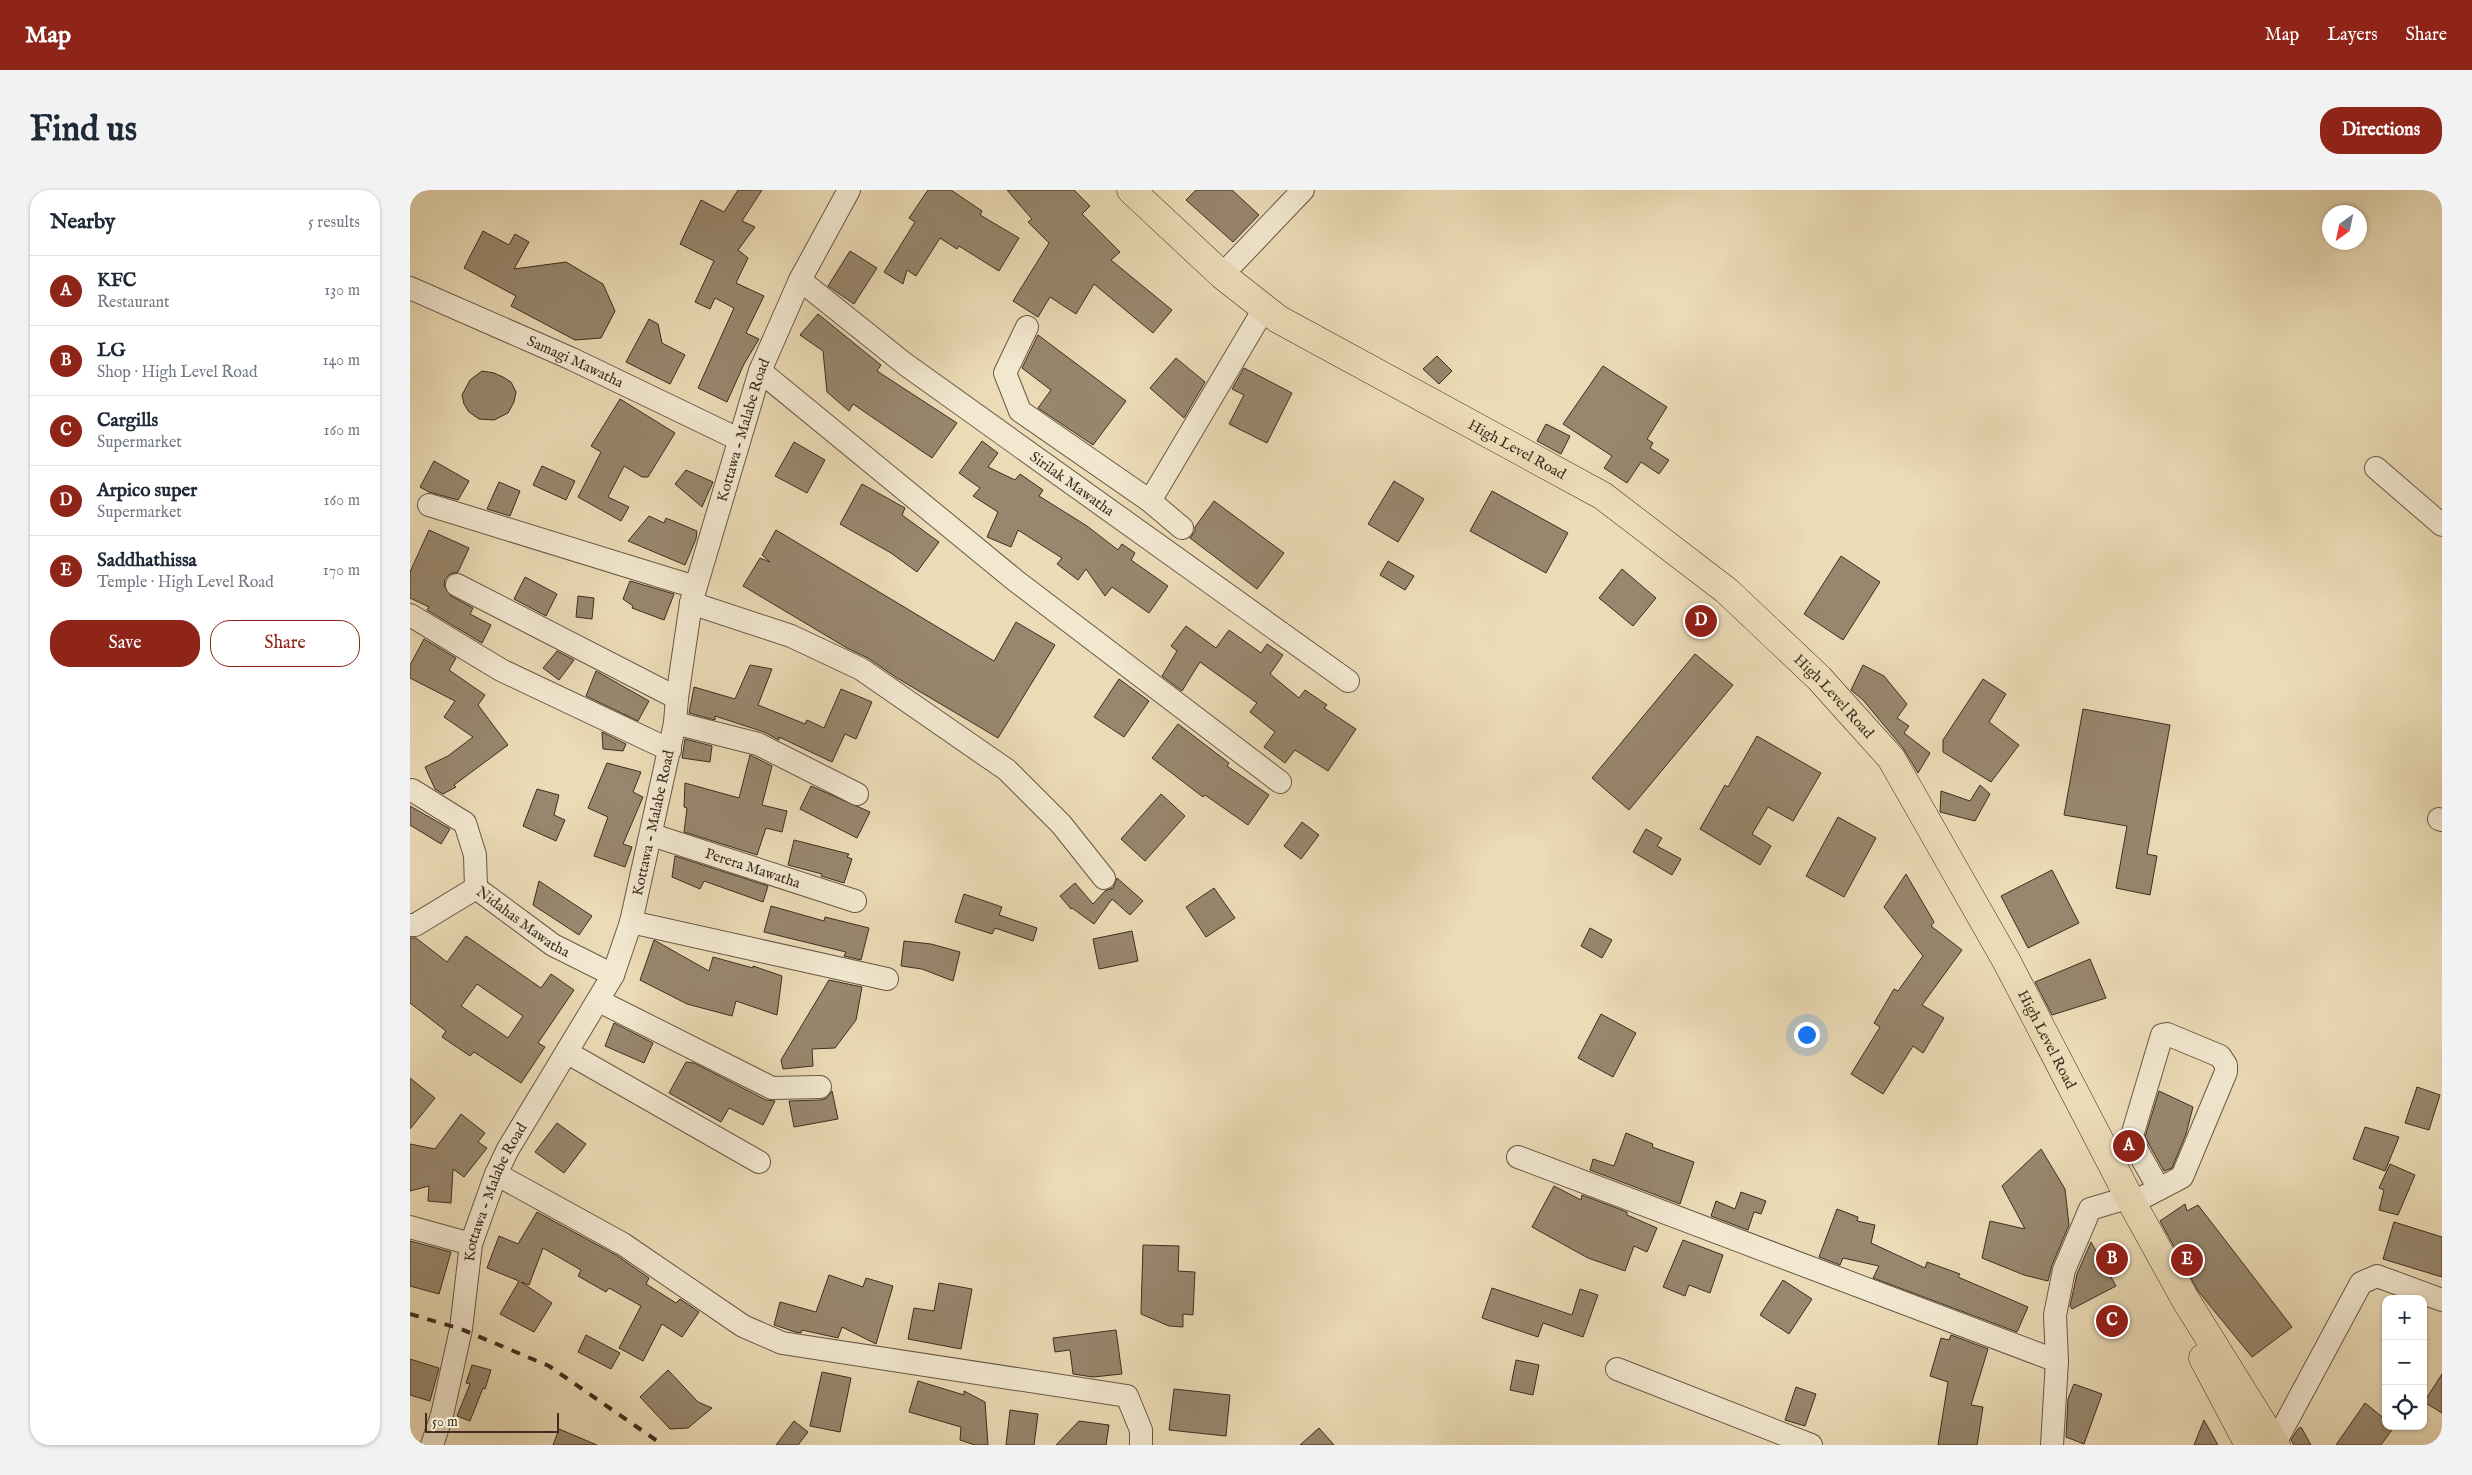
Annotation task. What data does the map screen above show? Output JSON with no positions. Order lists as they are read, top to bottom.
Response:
{
  "streets": {
    "highway": ["High Level Road"],
    "street": [
      "Samagi Mawatha",
      "Kottawa - Malabe Road",
      "Sirilak Mawatha",
      "Perera Mawatha",
      "Nidahas Mawatha"
    ]
  },
  "crossings": [
    ["Samagi Mawatha", "Kottawa - Malabe Road"],
    ["Kottawa - Malabe Road", "Sirilak Mawatha"],
    ["Kottawa - Malabe Road", "Perera Mawatha"],
    ["Kottawa - Malabe Road", "Nidahas Mawatha"]
  ],
  "scale_bar": "50 m",
  "north": "bottom left",
  "page": {
    "header": "Map",
    "nav": ["Map", "Layers", "Share"],
    "buttons": [
      "Directions",
      ["Save", "Share"]
    ],
    "title": "Find us",
    "heading": ["Nearby", "5 results"],
    "list": [
      {
        "mark": "A",
        "name": "KFC",
        "note": "Restaurant",
        "value": "130 m"
      },
      {
        "mark": "B",
        "name": "LG",
        "note": "Shop · High Level Road",
        "value": "140 m"
      },
      {
        "mark": "C",
        "name": "Cargills",
        "note": "Supermarket",
        "value": "160 m"
      },
      {
        "mark": "D",
        "name": "Arpico super",
        "note": "Supermarket",
        "value": "160 m"
      },
      {
        "mark": "E",
        "name": "Saddhathissa",
        "note": "Temple · High Level Road",
        "value": "170 m"
      }
    ],
    "pins": [
      "D",
      "A",
      "B",
      "E",
      "C"
    ],
    "map_buttons": ["+", "−"],
    "scale": "50 m"
  }
}
